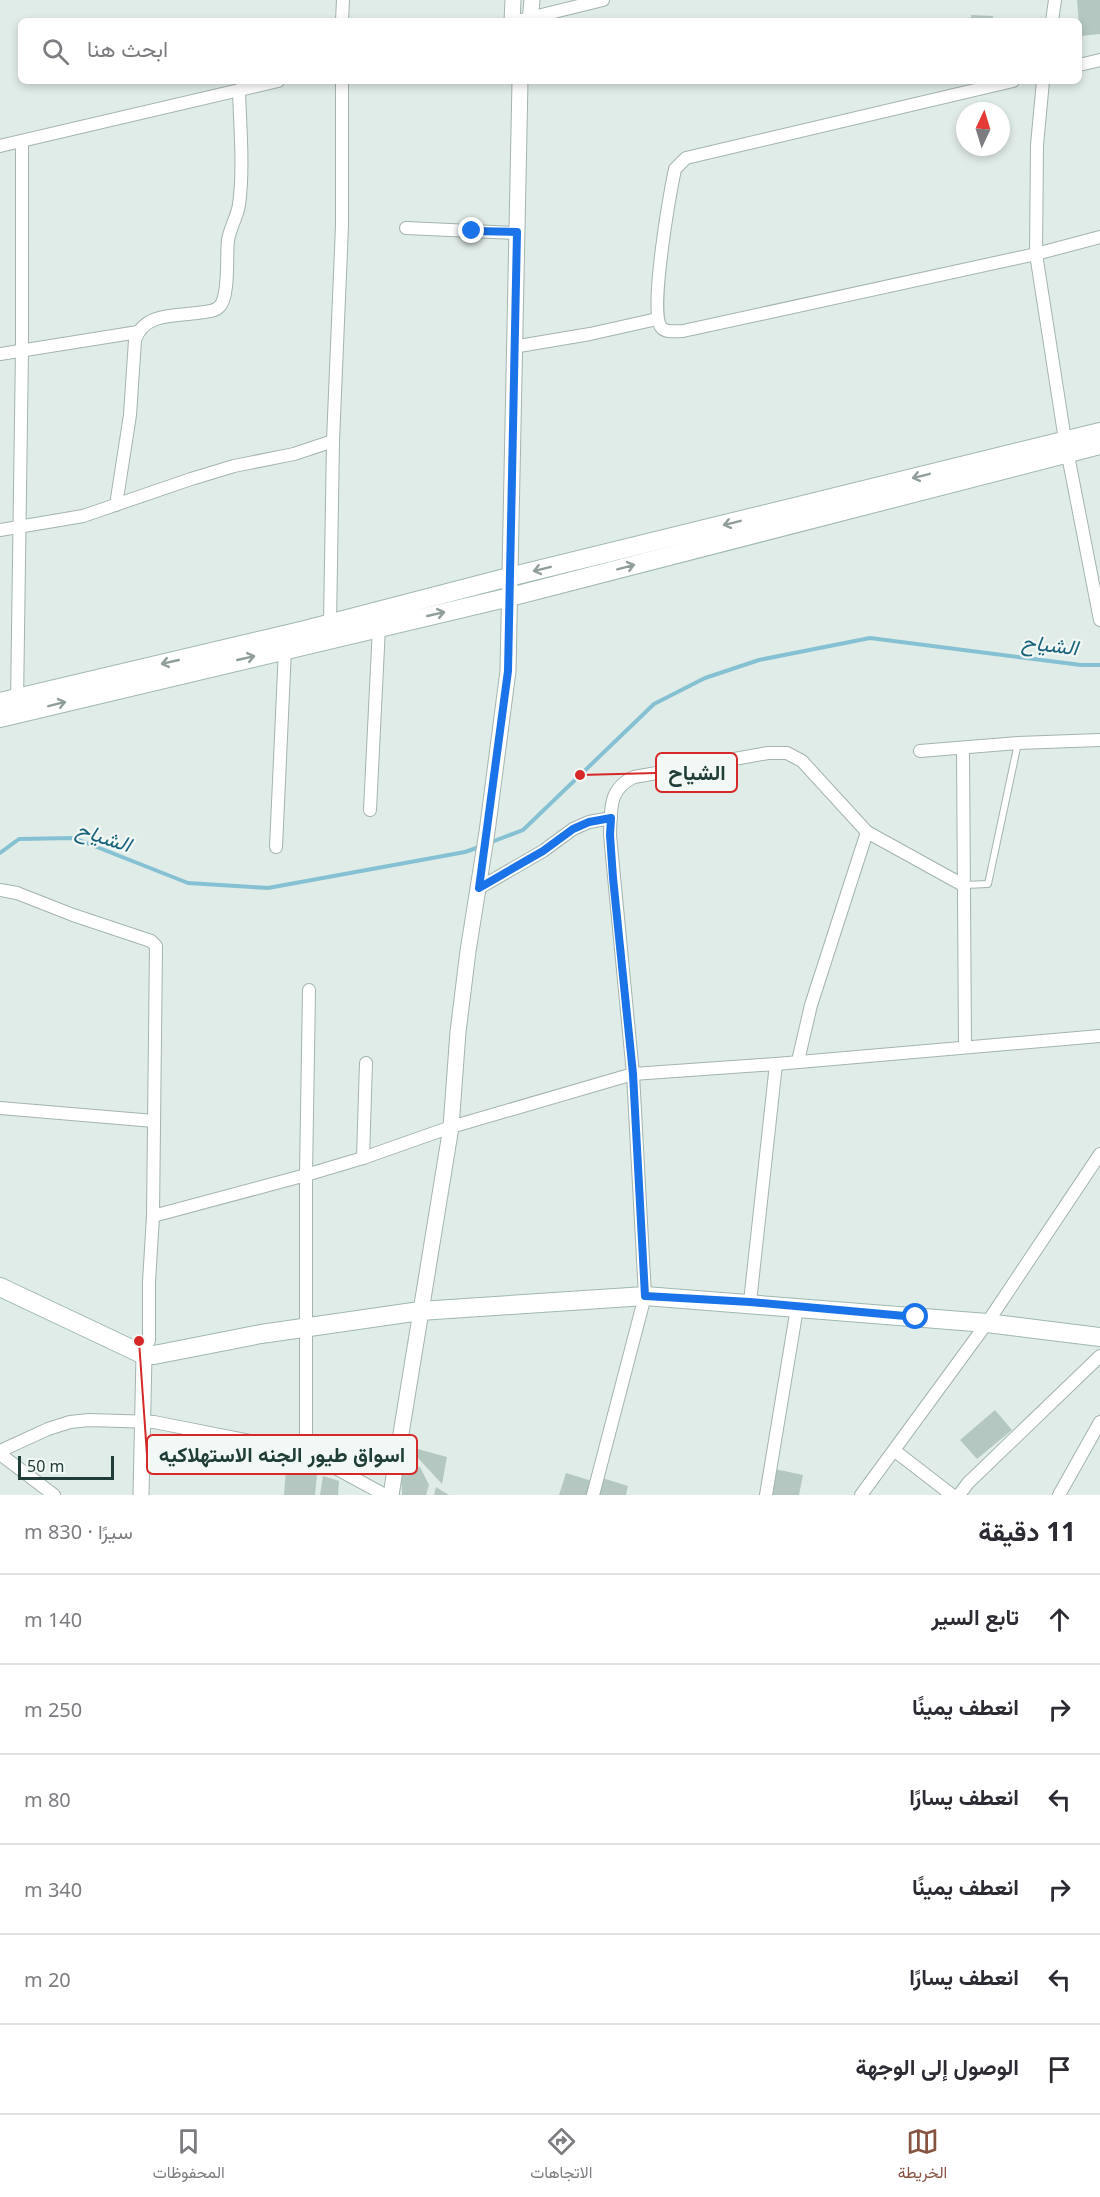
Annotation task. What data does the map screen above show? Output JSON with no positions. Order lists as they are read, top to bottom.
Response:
{
  "water": ["الشياح"],
  "places": ["الشياح", "اسواق طيور الجنه الاستهلاكيه"],
  "scale_bar": "50 m",
  "north": "top",
  "page": {
    "search": "ابحث هنا",
    "scale": "50 m",
    "heading": ["11 دقيقة", "سيرًا · 830 m"],
    "list": [
      ["تابع السير", "140 m"],
      ["انعطف يمينًا", "250 m"],
      ["انعطف يسارًا", "80 m"],
      ["انعطف يمينًا", "340 m"],
      ["انعطف يسارًا", "20 m"],
      "الوصول إلى الوجهة"
    ],
    "nav": ["الخريطة", "الاتجاهات", "المحفوظات"]
  }
}
